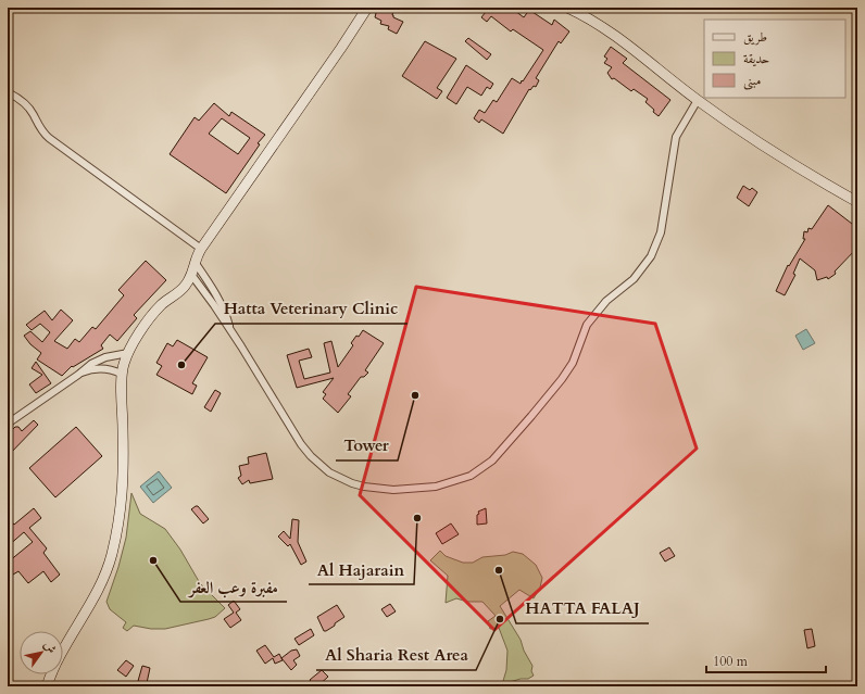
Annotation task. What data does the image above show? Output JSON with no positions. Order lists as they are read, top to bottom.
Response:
{
  "places": [
    "Hatta Veterinary Clinic",
    "Tower",
    "Al Hajarain",
    "مفبرة وعب العفر",
    "HATTA FALAJ",
    "Al Sharia Rest Area"
  ],
  "legend": ["طريق", "حديقة", "مبنى"],
  "scale_bar": "100 m",
  "north": "top right"
}
